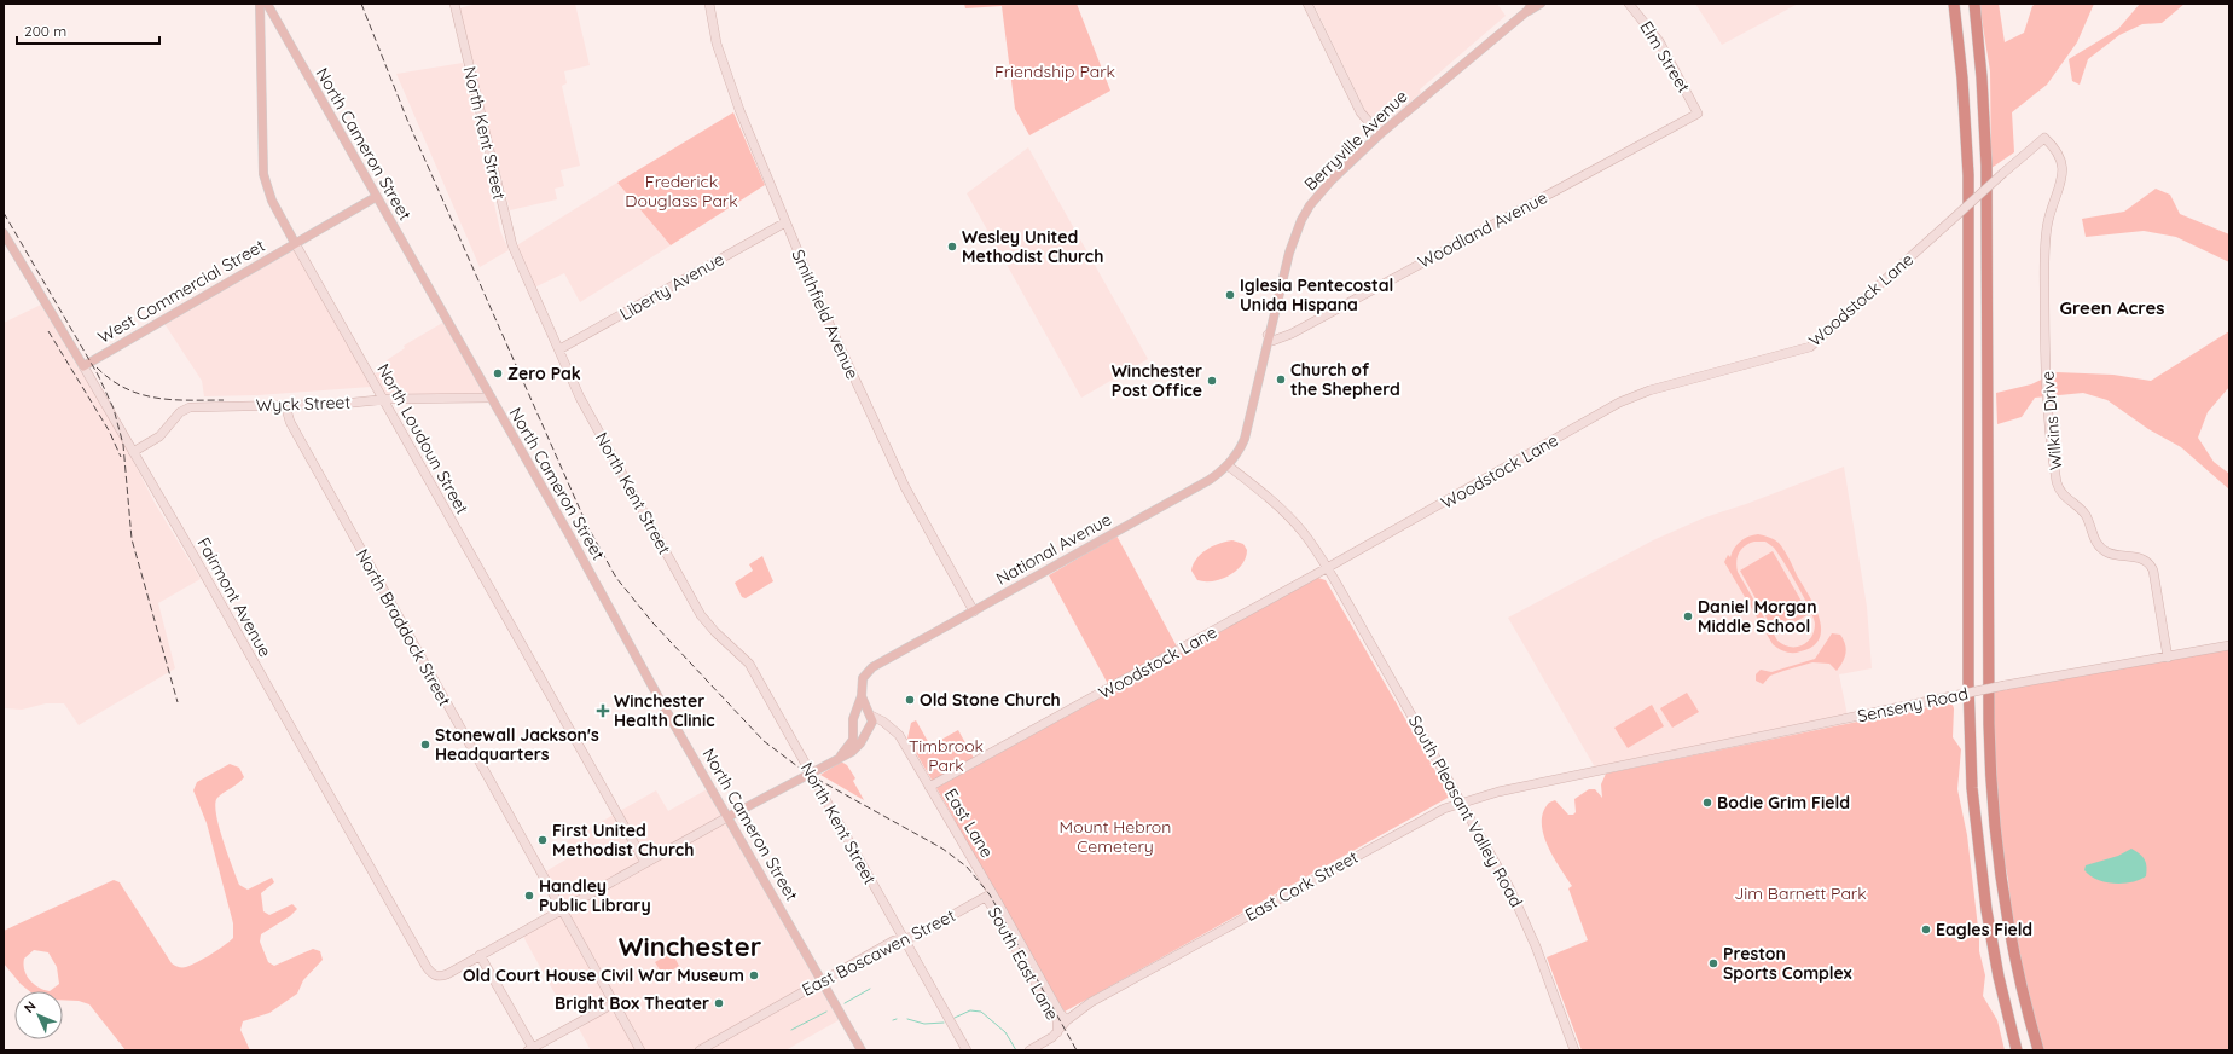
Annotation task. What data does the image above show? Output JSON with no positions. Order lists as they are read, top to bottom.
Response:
{
  "streets": {
    "main road": [
      "Berryville Avenue",
      "North Cameron Street",
      "West Commercial Street",
      "North Loudoun Street",
      "National Avenue",
      "Fairmont Avenue"
    ],
    "street": [
      "Elm Street",
      "North Kent Street",
      "Woodland Avenue",
      "Liberty Avenue",
      "Woodstock Lane",
      "Smithfield Avenue",
      "Wyck Street",
      "Wilkins Drive",
      "North Braddock Street",
      "Senseny Road",
      "South Pleasant Valley Road",
      "East Lane",
      "East Cork Street",
      "East Boscawen Street",
      "South East Lane"
    ]
  },
  "crossings": [
    ["Elm Street", "Woodland Avenue"],
    ["North Kent Street", "Liberty Avenue"],
    ["North Kent Street", "East Boscawen Street"],
    ["Berryville Avenue", "Woodland Avenue"],
    ["Berryville Avenue", "National Avenue"],
    ["North Cameron Street", "West Commercial Street"],
    ["North Cameron Street", "Wyck Street"],
    ["North Cameron Street", "East Boscawen Street"],
    ["Liberty Avenue", "Smithfield Avenue"],
    ["West Commercial Street", "North Loudoun Street"],
    ["West Commercial Street", "Fairmont Avenue"],
    ["Woodstock Lane", "Wilkins Drive"],
    ["Woodstock Lane", "South Pleasant Valley Road"],
    ["Woodstock Lane", "East Lane"],
    ["Smithfield Avenue", "National Avenue"],
    ["Wyck Street", "North Loudoun Street"],
    ["Wyck Street", "Fairmont Avenue"],
    ["Wyck Street", "North Braddock Street"],
    ["Wilkins Drive", "Senseny Road"],
    ["National Avenue", "South Pleasant Valley Road"],
    ["Senseny Road", "East Cork Street"],
    ["South Pleasant Valley Road", "East Cork Street"],
    ["East Lane", "East Boscawen Street"],
    ["East Lane", "South East Lane"],
    ["East Cork Street", "South East Lane"],
    ["East Boscawen Street", "South East Lane"]
  ],
  "districts": ["Green Acres", "Winchester"],
  "parks": [
    "Friendship Park",
    "Frederick Douglass Park",
    "Timbrook Park",
    "Mount Hebron Cemetery",
    "Jim Barnett Park"
  ],
  "places": {
    "other": [
      "Wesley United Methodist Church",
      "Iglesia Pentecostal Unida Hispana",
      "Zero Pak",
      "Church of the Shepherd",
      "Winchester Post Office",
      "Daniel Morgan Middle School",
      "Old Stone Church",
      "Stonewall Jackson's Headquarters",
      "Bodie Grim Field",
      "First United Methodist Church",
      "Handley Public Library",
      "Eagles Field",
      "Preston Sports Complex",
      "Old Court House Civil War Museum",
      "Bright Box Theater"
    ],
    "health": ["Winchester Health Clinic"]
  },
  "scale_bar": "200 m",
  "north": "top left"
}
